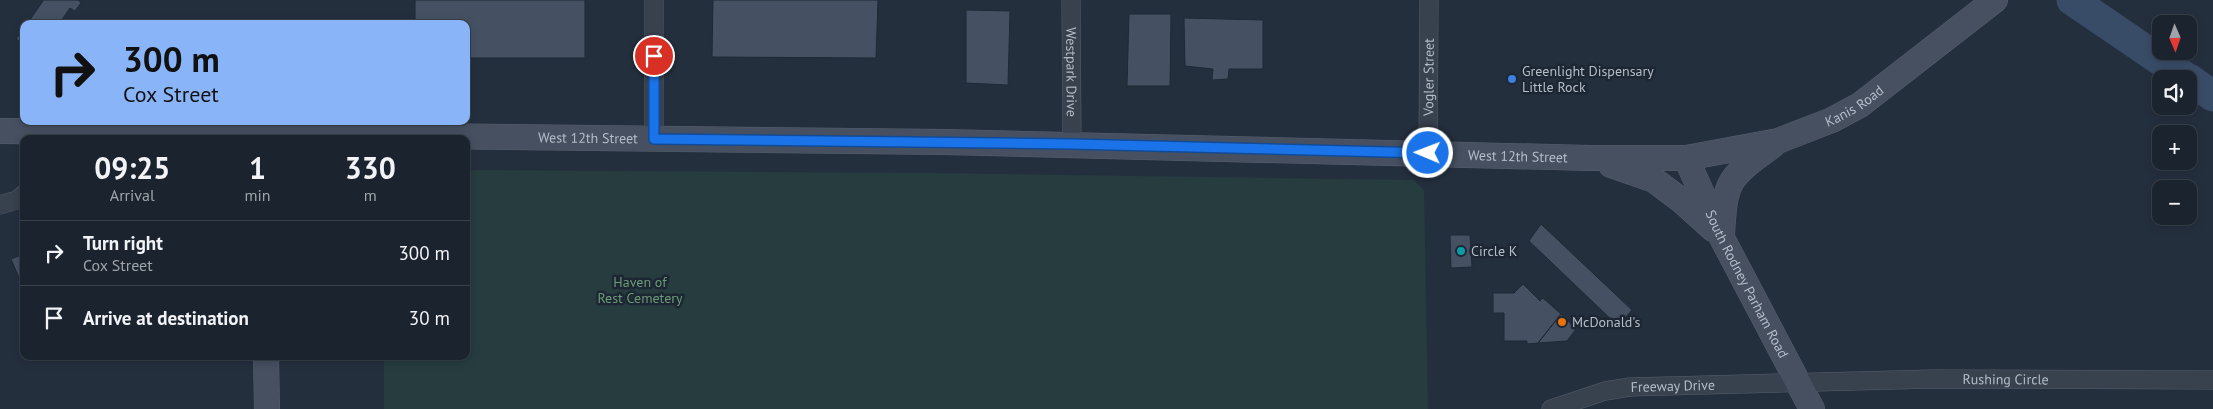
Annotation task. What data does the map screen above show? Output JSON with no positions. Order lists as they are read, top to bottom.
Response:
{
  "streets": {
    "main road": ["Kanis Road", "West 12th Street", "South Rodney Parham Road"],
    "street": [
      "Westpark Drive",
      "Vogler Street",
      "Rushing Circle",
      "Freeway Drive"
    ]
  },
  "crossings": [
    ["Westpark Drive", "West 12th Street"],
    ["Vogler Street", "West 12th Street"],
    ["Kanis Road", "West 12th Street"],
    ["Kanis Road", "South Rodney Parham Road"],
    ["West 12th Street", "South Rodney Parham Road"],
    ["South Rodney Parham Road", "Rushing Circle"],
    ["South Rodney Parham Road", "Freeway Drive"],
    ["Rushing Circle", "Freeway Drive"]
  ],
  "parks": ["Haven of Rest Cemetery"],
  "places": ["Greenlight Dispensary Little Rock", "Circle K", "McDonald's"],
  "north": "bottom",
  "page": {
    "map_buttons": ["+", "−"],
    "turn": ["300 m", "Cox Street"],
    "eta": [
      "09:25",
      "Arrival",
      "1",
      "min",
      "330",
      "m"
    ],
    "list": [
      {
        "name": "Turn right",
        "note": "Cox Street",
        "value": "300 m"
      },
      {
        "name": "Arrive at destination",
        "value": "30 m"
      }
    ]
  }
}
